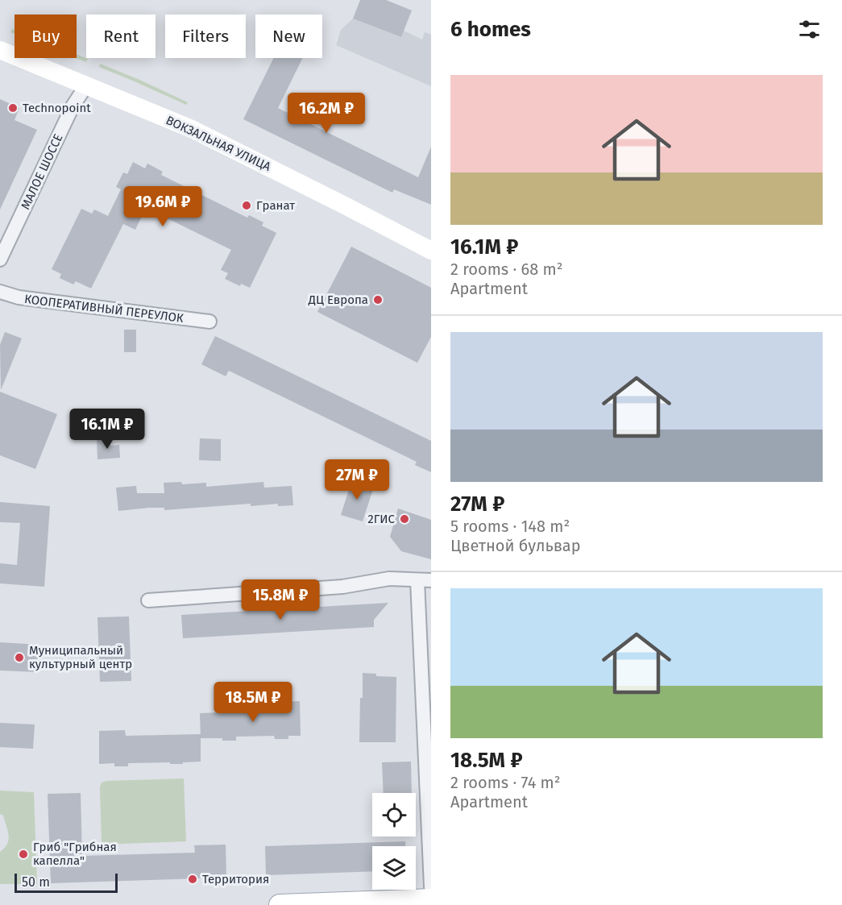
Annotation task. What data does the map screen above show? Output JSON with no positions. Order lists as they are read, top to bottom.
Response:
{
  "streets": {
    "main road": ["ВОКЗАЛЬНАЯ УЛИЦА"],
    "street": ["МАЛОЕ ШОССЕ", "КООПЕРАТИВНЫЙ ПЕРЕУЛОК"]
  },
  "crossings": [
    ["ВОКЗАЛЬНАЯ УЛИЦА", "МАЛОЕ ШОССЕ"]
  ],
  "places": [
    "Technopoint",
    "Гранат",
    "ДЦ Европа",
    "2ГИС",
    "Муниципальный культурный центр",
    "Гриб \"Грибная капелла\"",
    "Территория"
  ],
  "scale_bar": "50 m",
  "page": {
    "heading": "6 homes",
    "chip": [
      "Buy",
      "Rent",
      "Filters",
      "New"
    ],
    "list": [
      {
        "name": "16.1M ₽",
        "note": "2 rooms · 68 m² · Apartment"
      },
      {
        "name": "27M ₽",
        "note": "5 rooms · 148 m² · Цветной бульвар"
      },
      {
        "name": "18.5M ₽",
        "note": "2 rooms · 74 m² · Apartment"
      }
    ],
    "price": [
      "16.2M ₽",
      "19.6M ₽",
      "16.1M ₽",
      "27M ₽",
      "15.8M ₽",
      "18.5M ₽"
    ],
    "scale": "50 m"
  }
}
